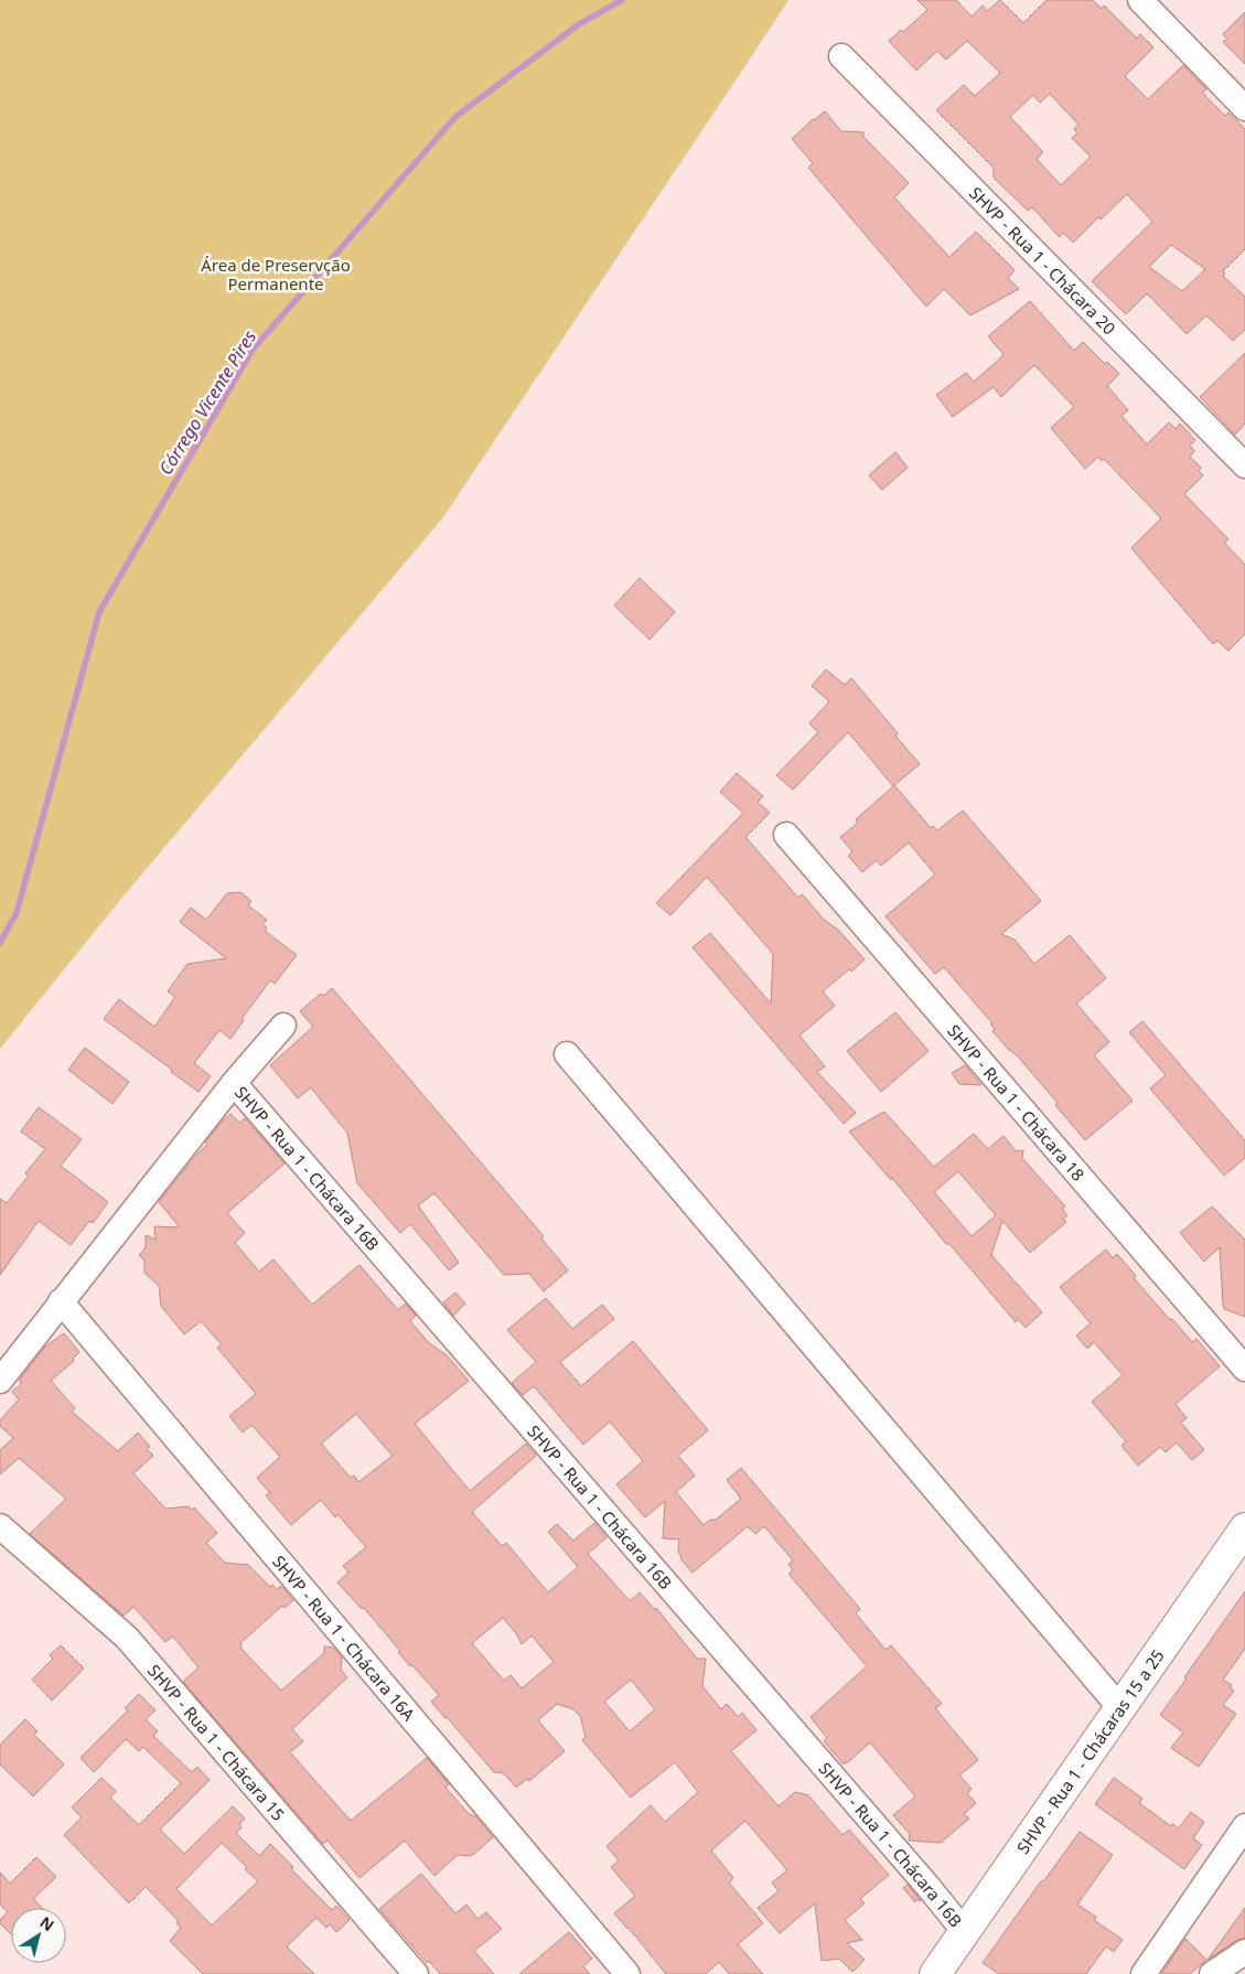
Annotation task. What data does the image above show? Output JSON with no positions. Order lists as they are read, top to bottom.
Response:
{
  "streets": {
    "street": [
      "SHVP - Rua 1 - Chácara 20",
      "SHVP - Rua 1 - Chácara 18",
      "SHVP - Rua 1 - Chácara 16B",
      "SHVP - Rua 1 - Chácara 16A",
      "SHVP - Rua 1 - Chácara 15",
      "SHVP - Rua 1 - Chácaras 15 a 25"
    ]
  },
  "crossings": [
    ["SHVP - Rua 1 - Chácara 16B", "SHVP - Rua 1 - Chácaras 15 a 25"]
  ],
  "water": ["Córrego Vicente Pires"],
  "parks": ["Área de Preservção Permanente"],
  "north": "top right"
}
